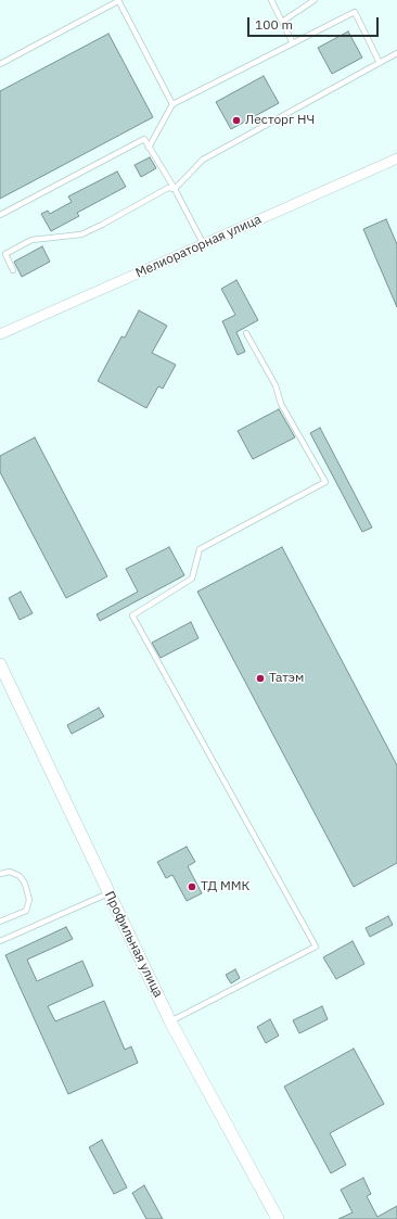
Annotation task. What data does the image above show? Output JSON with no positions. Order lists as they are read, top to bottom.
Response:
{
  "streets": {
    "street": ["Мелиораторная улица", "Профильная улица"]
  },
  "places": ["Лесторг НЧ", "Татэм", "ТД ММК"],
  "scale_bar": "100 m"
}
